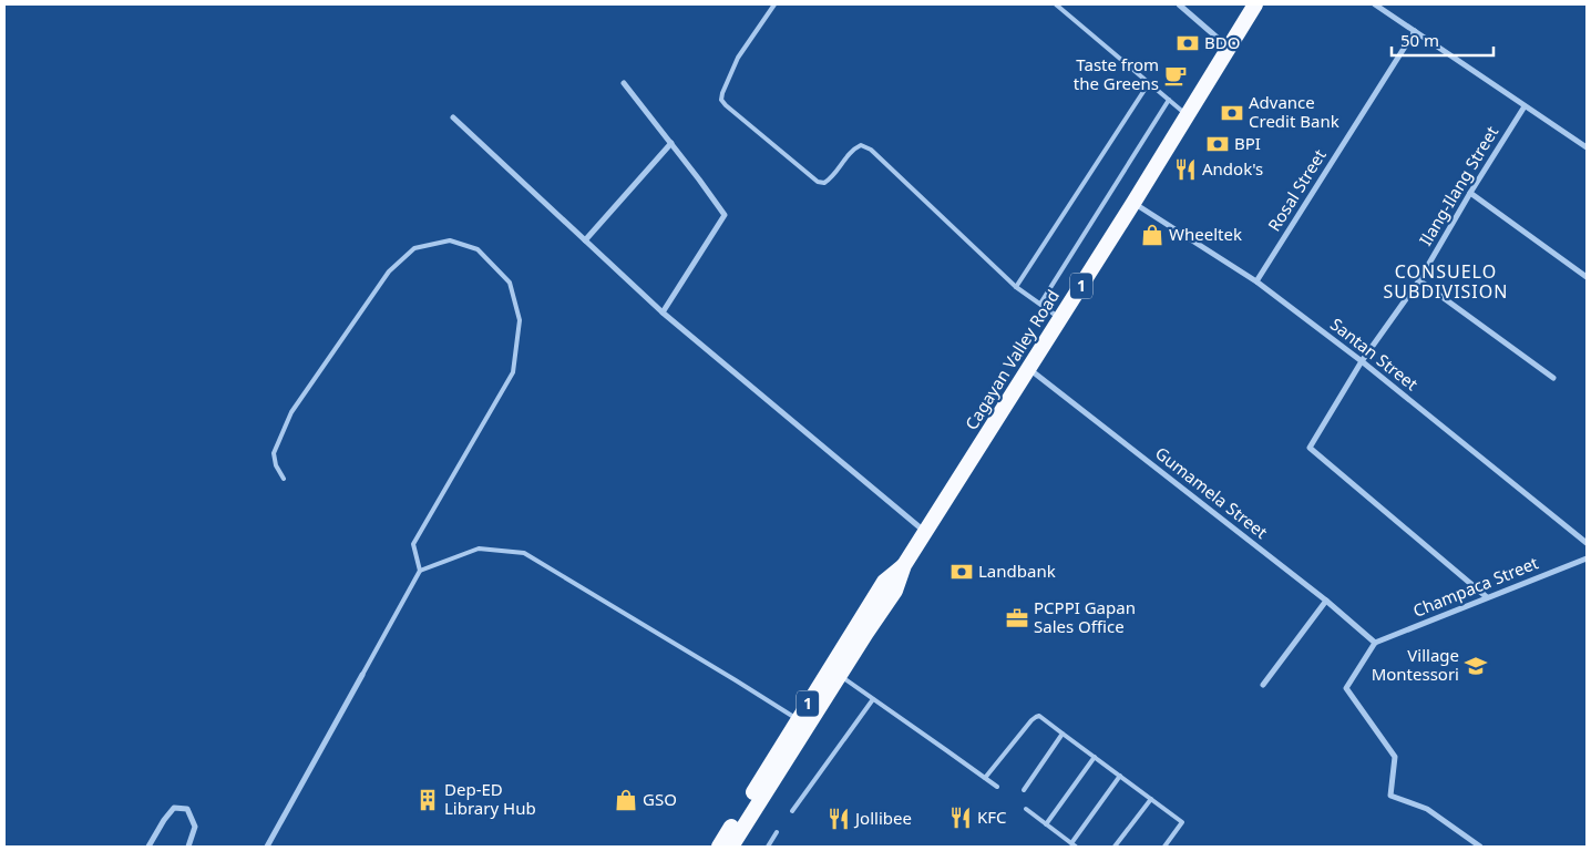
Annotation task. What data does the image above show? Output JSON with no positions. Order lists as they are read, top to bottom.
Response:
{
  "streets": {
    "highway": ["1", "Cagayan Valley Road"],
    "street": [
      "Ilang-Ilang Street",
      "Rosal Street",
      "Santan Street",
      "Gumamela Street",
      "Champaca Street"
    ]
  },
  "crossings": [
    ["Ilang-Ilang Street", "Santan Street"],
    ["Ilang-Ilang Street", "Champaca Street"],
    ["Rosal Street", "Santan Street"],
    ["Santan Street", "Cagayan Valley Road"],
    ["Cagayan Valley Road", "Gumamela Street"],
    ["Gumamela Street", "Champaca Street"]
  ],
  "districts": ["CONSUELO SUBDIVISION"],
  "places": {
    "bank": [
      "BDO",
      "Advance Credit Bank",
      "BPI",
      "Landbank"
    ],
    "cafe": ["Taste from the Greens"],
    "restaurant": ["Andok's", "KFC", "Jollibee"],
    "shop": ["Wheeltek", "GSO"],
    "office": ["PCPPI Gapan Sales Office"],
    "school or university": ["Village Montessori"],
    "building": ["Dep-ED Library Hub"]
  },
  "scale_bar": "50 m"
}
